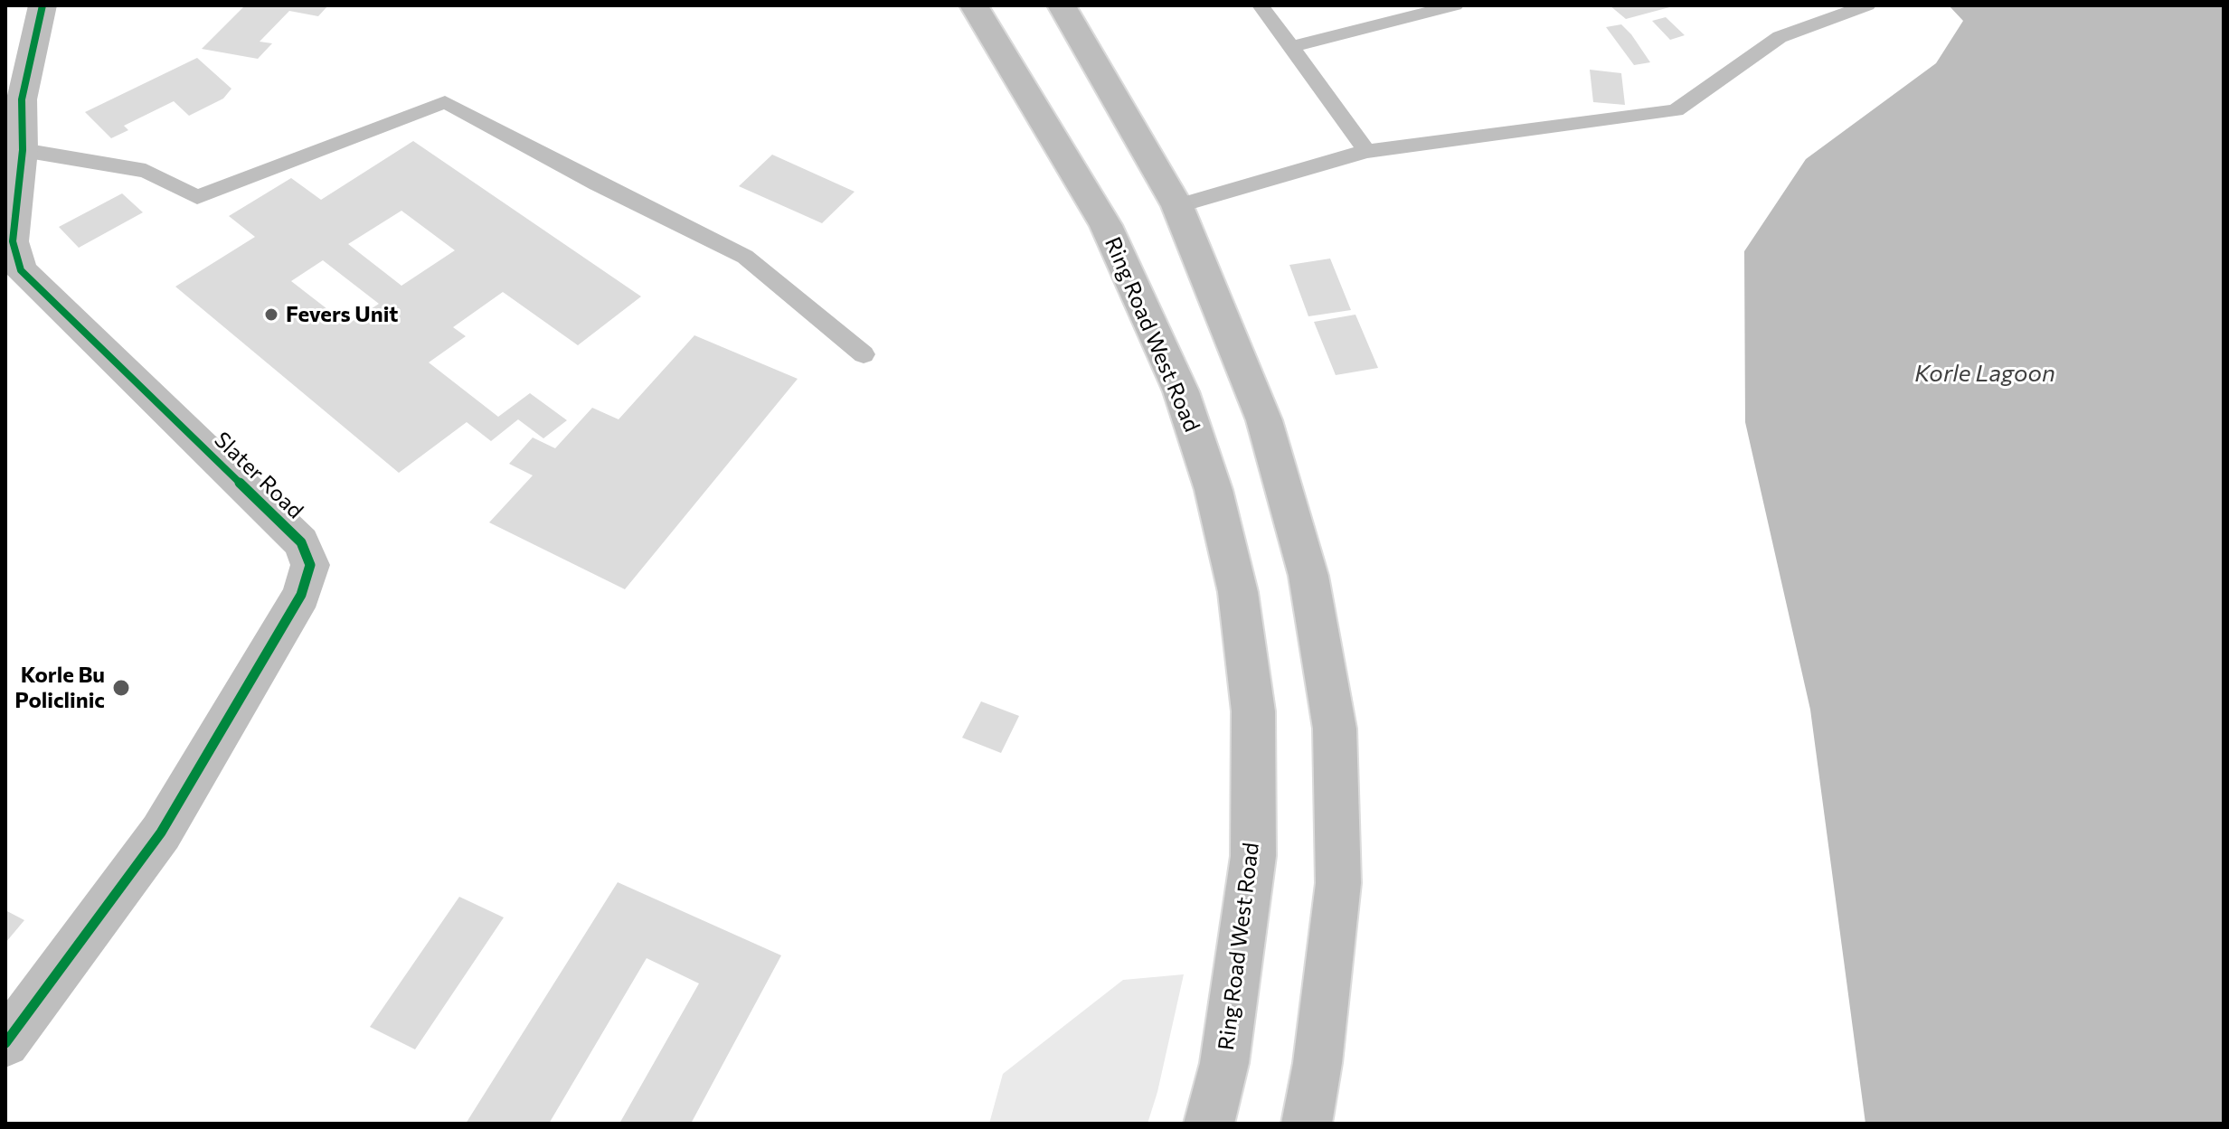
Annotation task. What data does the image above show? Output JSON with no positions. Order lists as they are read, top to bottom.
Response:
{
  "streets": {
    "main road": ["Ring Road West Road"],
    "street": ["Slater Road"]
  },
  "water": ["Korle Lagoon"],
  "places": ["Fevers Unit", "Korle Bu Policlinic"]
}
